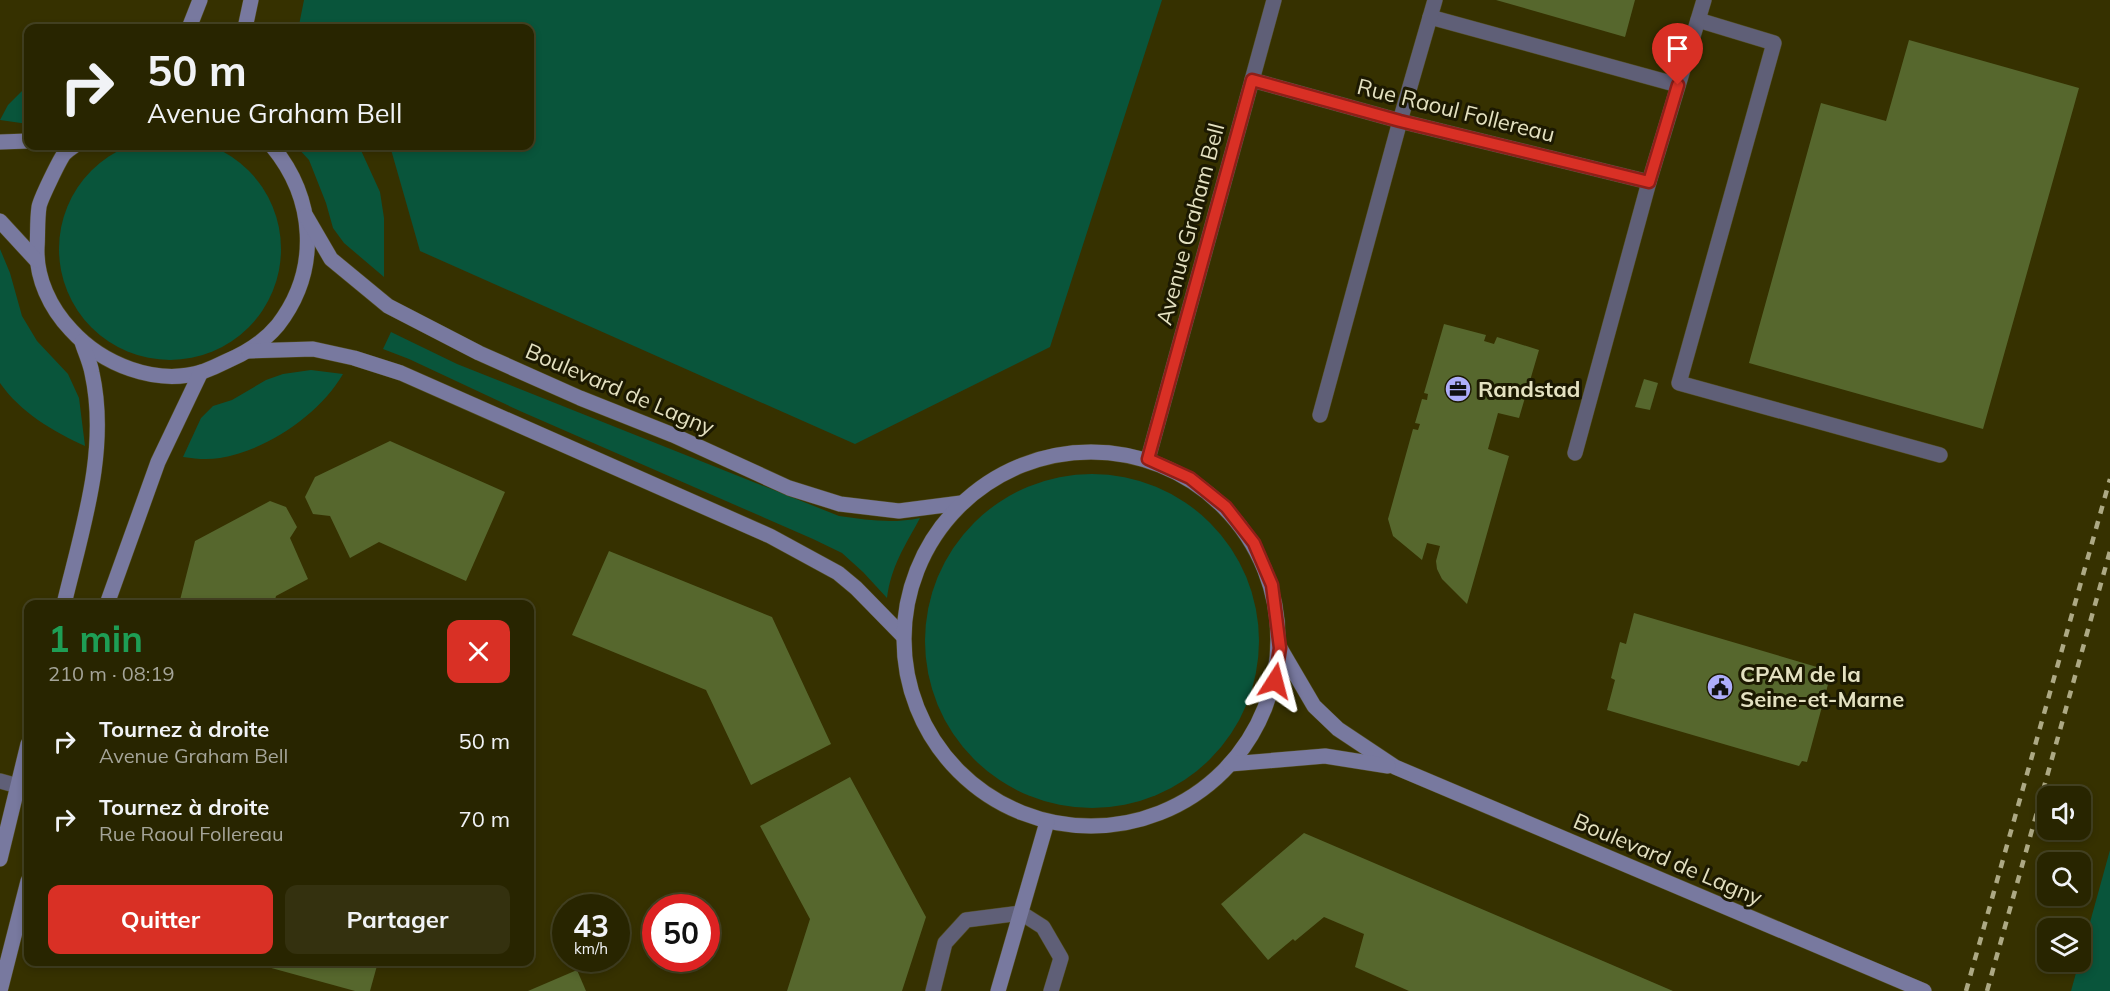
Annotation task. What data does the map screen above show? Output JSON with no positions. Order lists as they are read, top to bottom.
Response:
{
  "streets": {
    "main road": ["Boulevard de Lagny"],
    "street": ["Rue Raoul Follereau", "Avenue Graham Bell"]
  },
  "crossings": [
    ["Rue Raoul Follereau", "Avenue Graham Bell"]
  ],
  "places": {
    "office": ["Randstad"],
    "public building": ["CPAM de la Seine-et-Marne"]
  },
  "page": {
    "turn": ["50 m", "Avenue Graham Bell"],
    "heading": ["1 min", "210 m · 08:19"],
    "list": [
      {
        "name": "Tournez à droite",
        "note": "Avenue Graham Bell",
        "value": "50 m"
      },
      {
        "name": "Tournez à droite",
        "note": "Rue Raoul Follereau",
        "value": "70 m"
      }
    ],
    "buttons": ["Quitter", "Partager"],
    "speed": "43 km/h",
    "limit": "50"
  }
}
